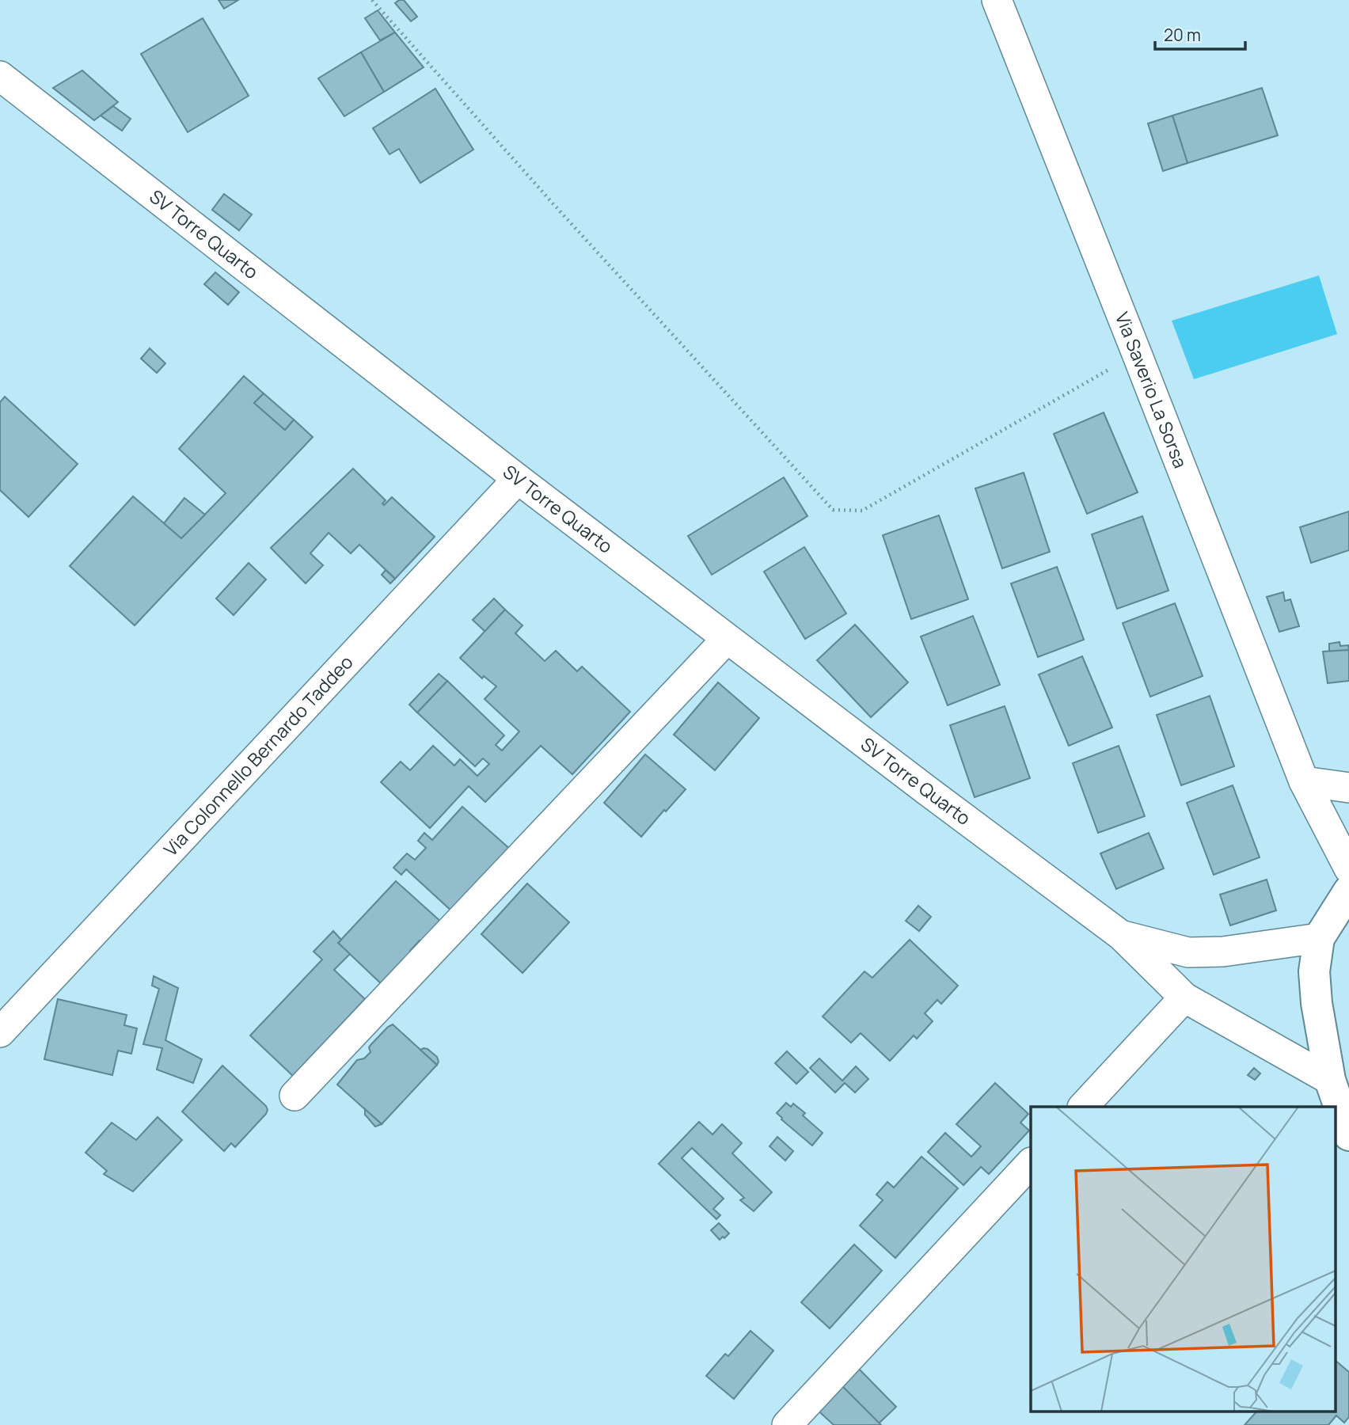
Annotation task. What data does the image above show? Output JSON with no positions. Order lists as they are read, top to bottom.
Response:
{
  "streets": {
    "street": ["SV Torre Quarto", "Via Saverio La Sorsa", "Via Colonnello Bernardo Taddeo"]
  },
  "crossings": [
    ["SV Torre Quarto", "Via Colonnello Bernardo Taddeo"]
  ],
  "scale_bar": "20 m"
}
